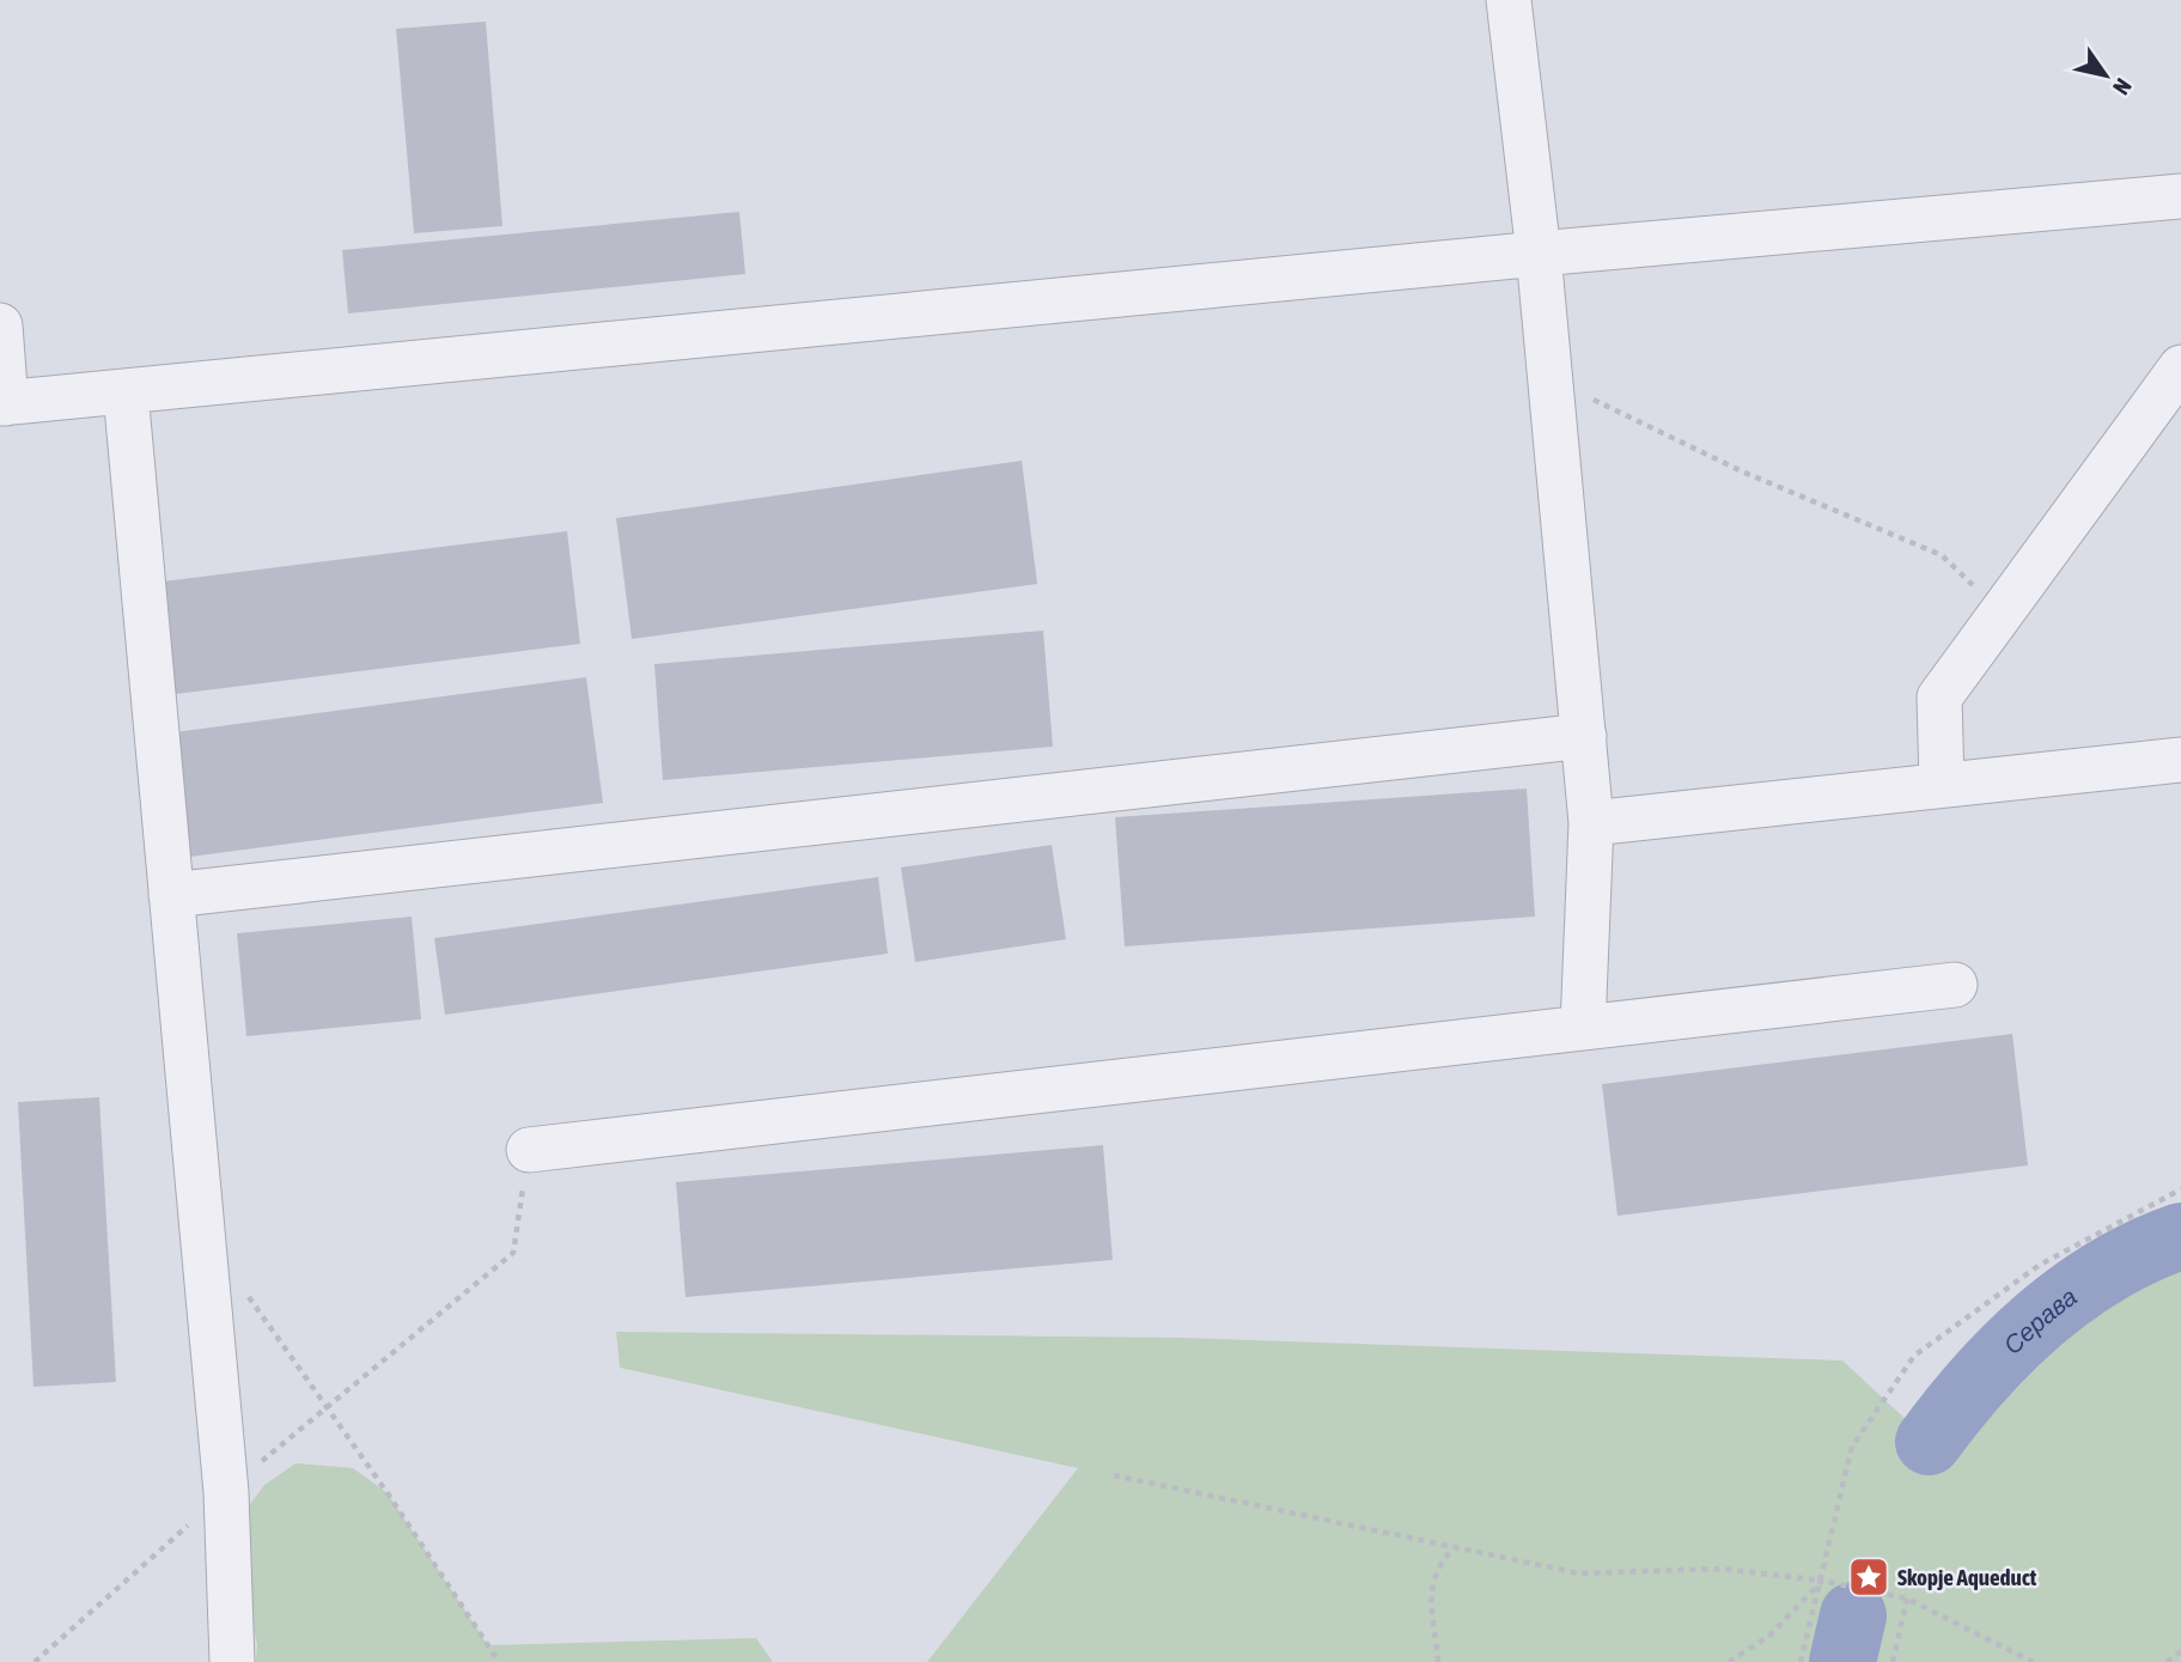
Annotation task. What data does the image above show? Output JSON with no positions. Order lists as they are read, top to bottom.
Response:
{
  "water": ["Серава"],
  "places": {
    "place": ["Skopje Aqueduct"]
  },
  "north": "bottom right"
}
